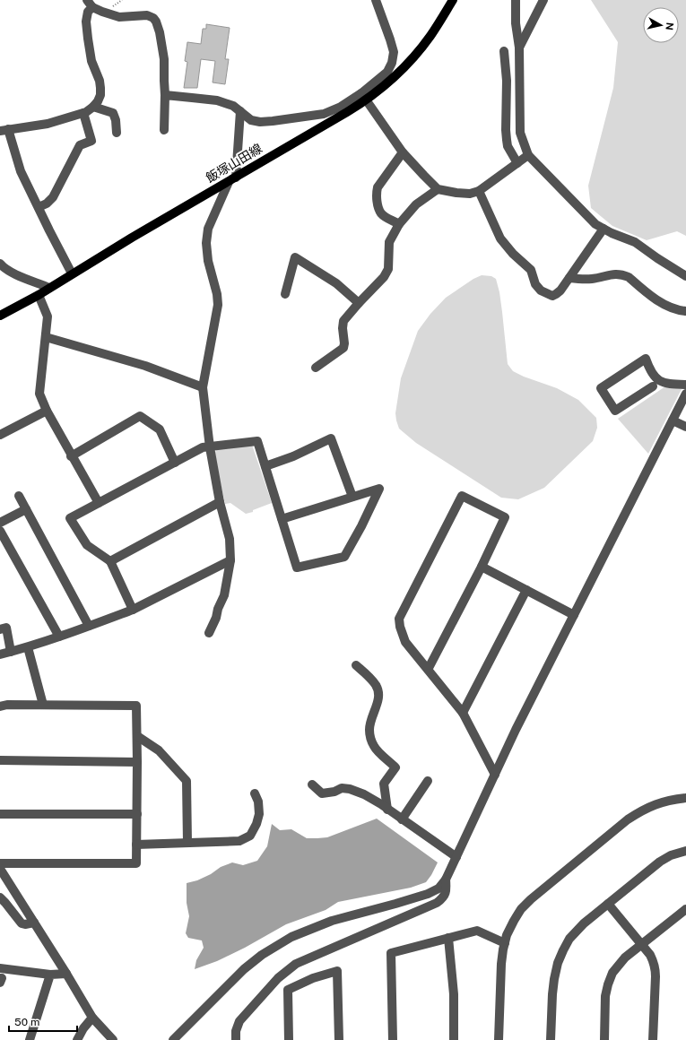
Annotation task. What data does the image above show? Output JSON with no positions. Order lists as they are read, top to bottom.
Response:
{
  "streets": {
    "main road": ["飯塚山田線"]
  },
  "scale_bar": "50 m",
  "north": "right"
}
